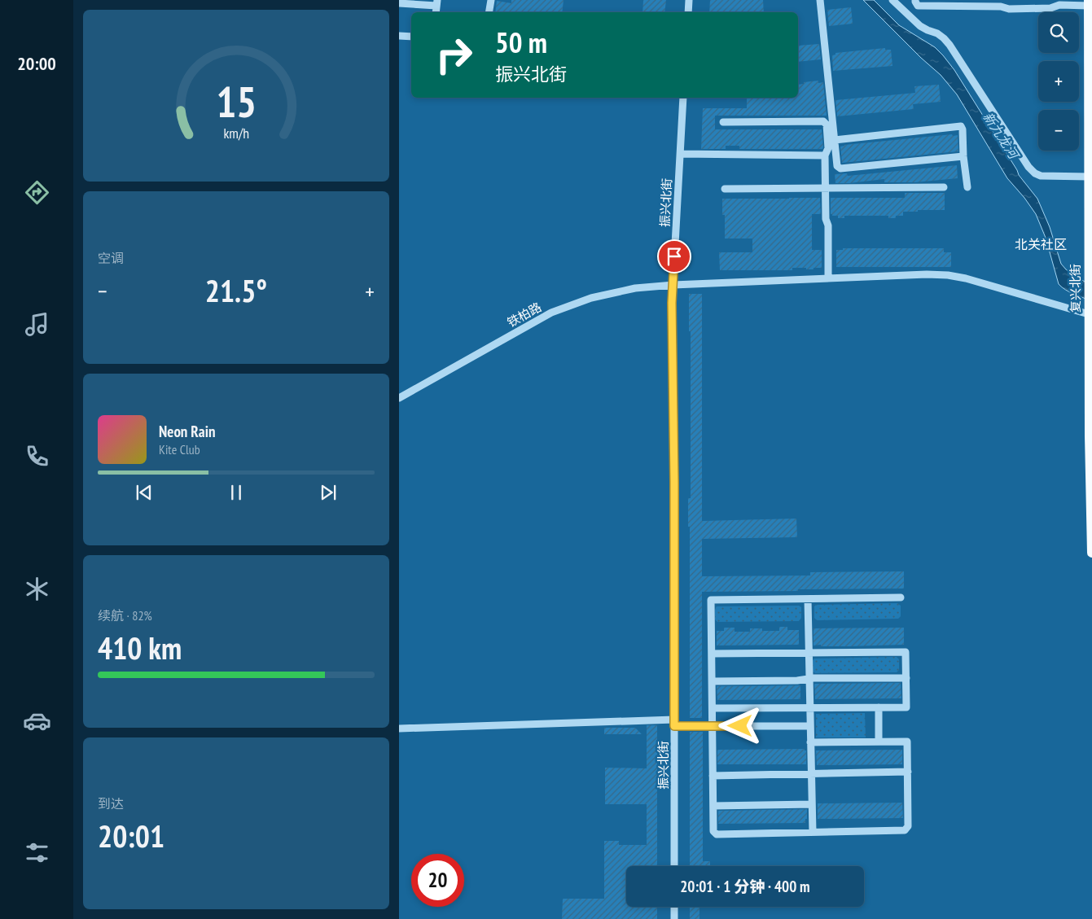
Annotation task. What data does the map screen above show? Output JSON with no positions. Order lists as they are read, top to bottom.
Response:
{
  "streets": {
    "main road": ["复兴北街"],
    "street": ["振兴北街", "铁柏路"]
  },
  "crossings": [
    ["振兴北街", "铁柏路"],
    ["复兴北街", "铁柏路"]
  ],
  "districts": ["北关社区"],
  "water": ["新九龙河"],
  "page": {
    "tabs": "20:00",
    "map_buttons": ["+", "−"],
    "turn": ["50 m", "振兴北街"],
    "tile": [
      "空调",
      ["续航 · 82%", "410 km"],
      ["到达", "20:01"]
    ],
    "heat": ["−", "21.5°", "+"],
    "song": ["Neon Rain", "Kite Club"],
    "limit": "20",
    "trip": "20:01 · 1 分钟 · 400 m",
    "gauge": ["15", "km/h"]
  }
}
